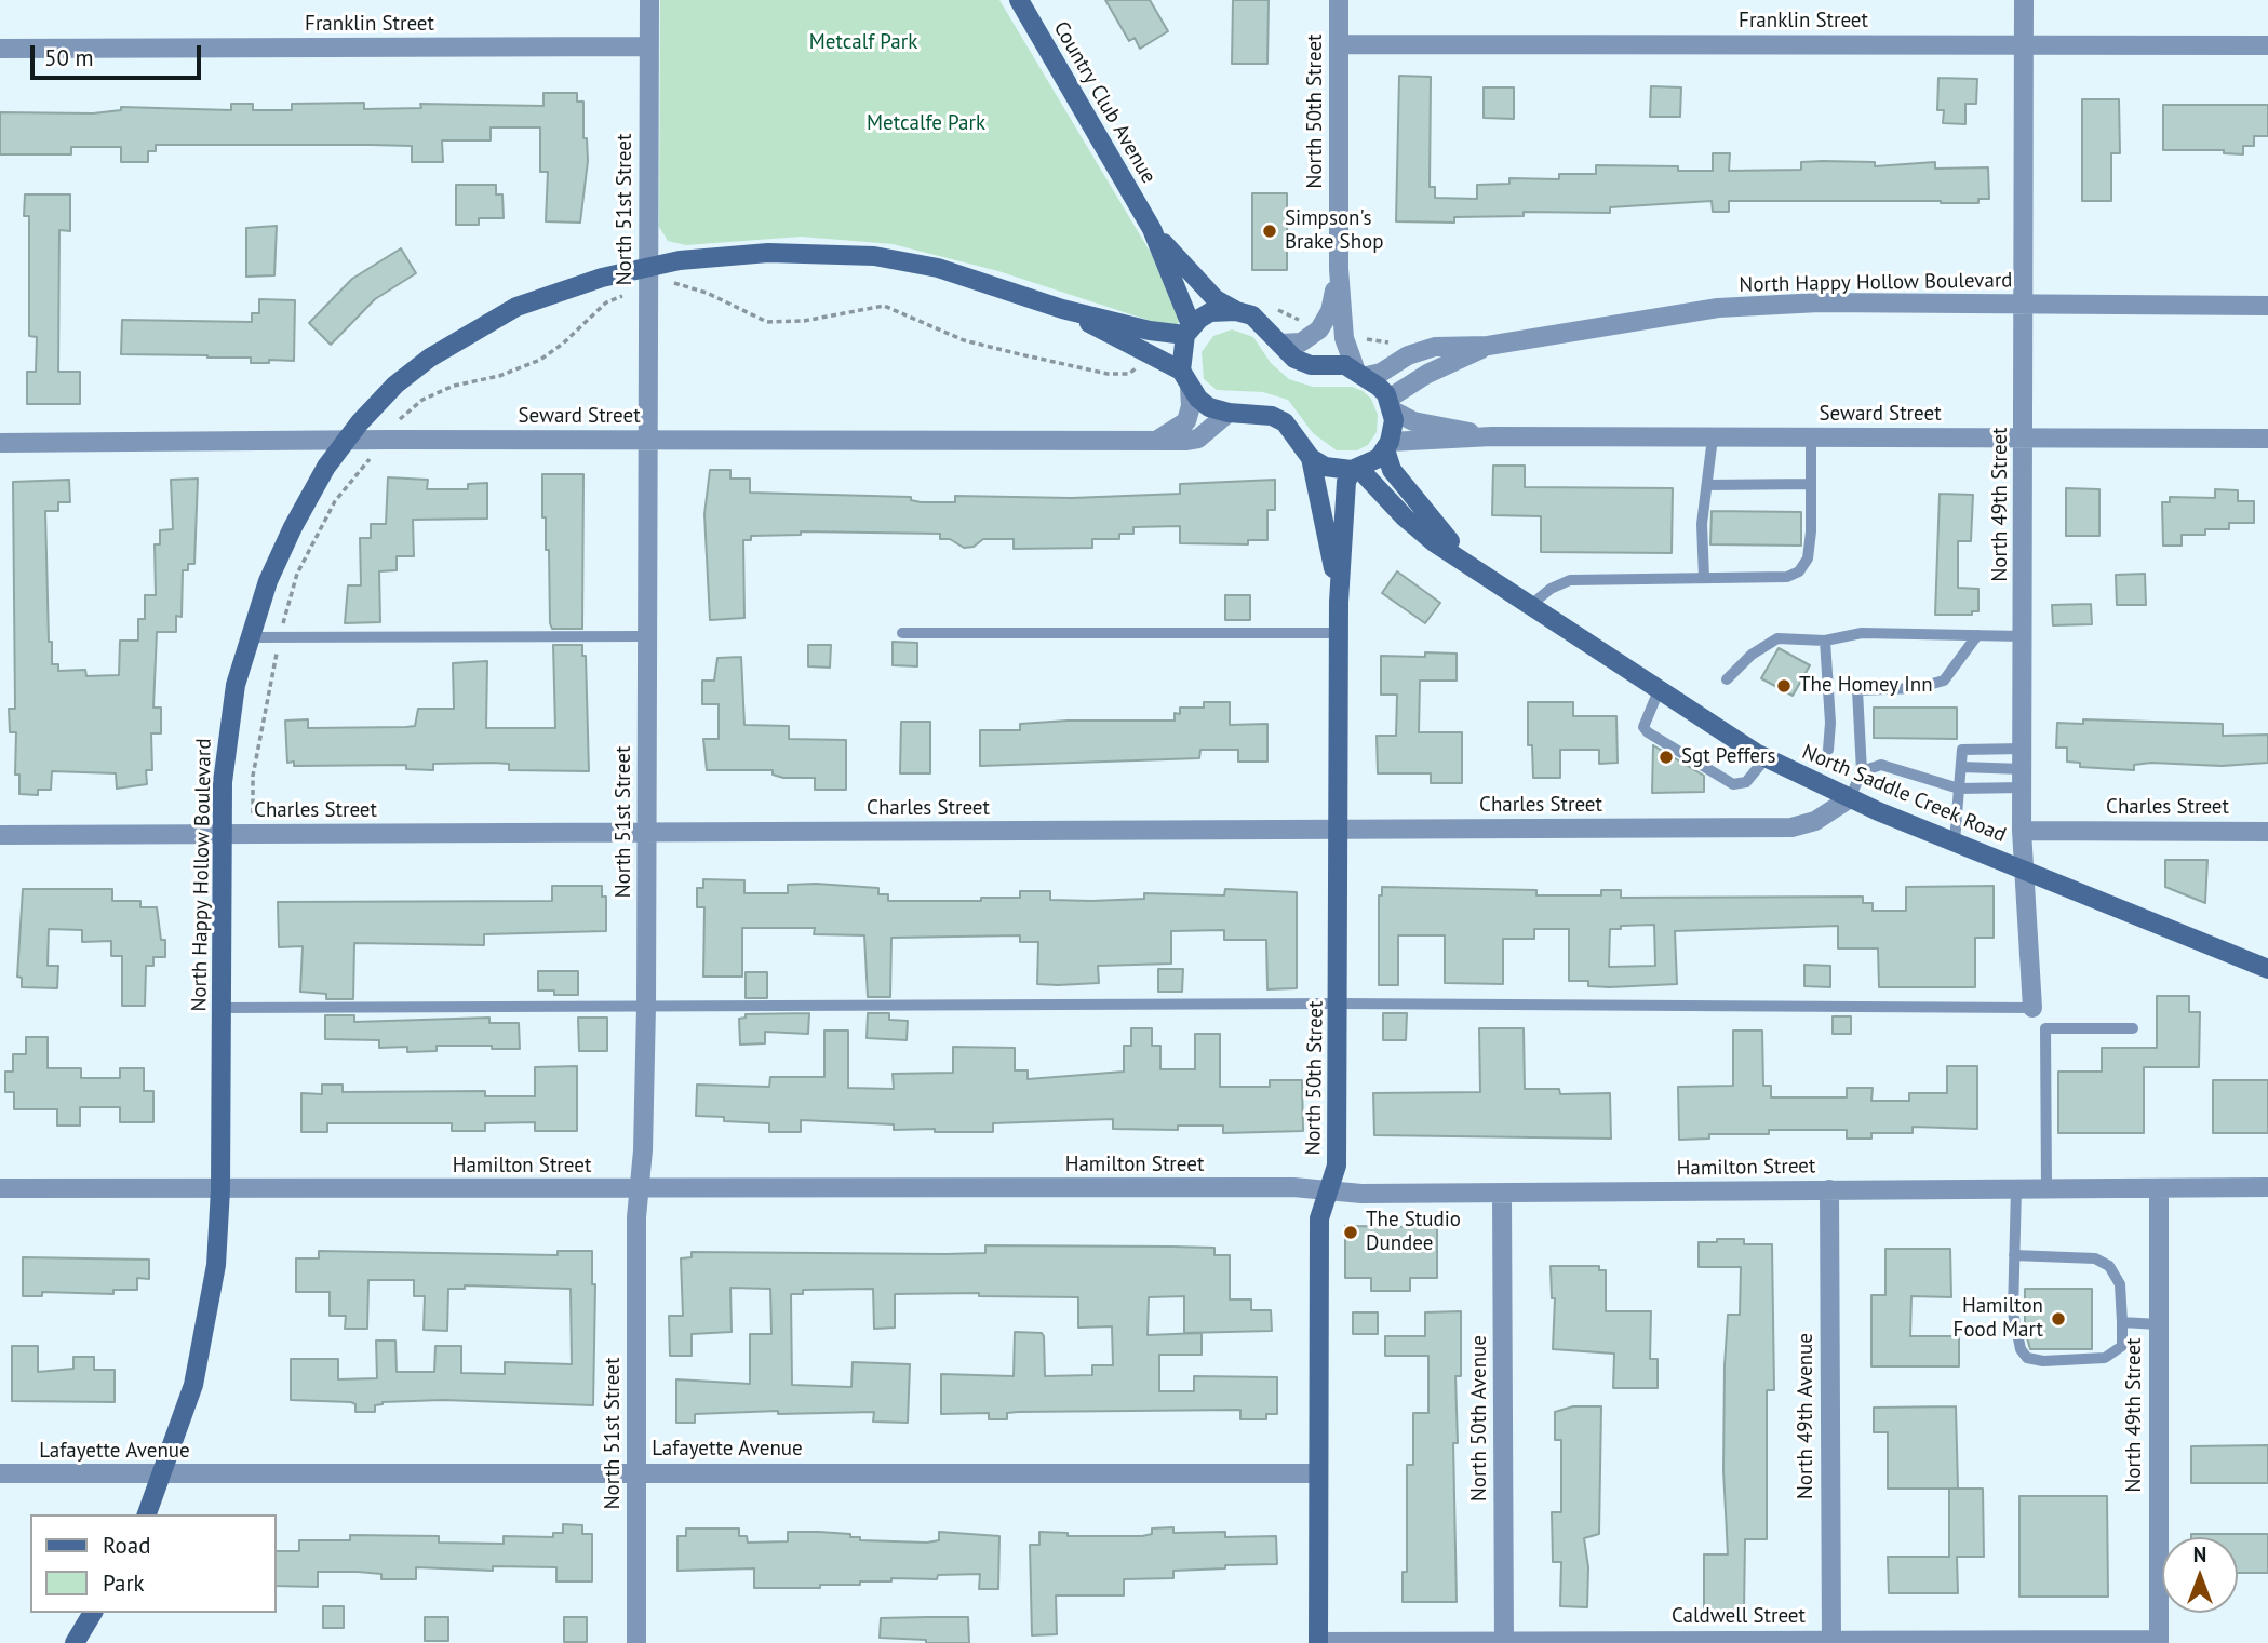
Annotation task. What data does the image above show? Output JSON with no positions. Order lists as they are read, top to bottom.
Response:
{
  "streets": {
    "street": [
      "Franklin Street",
      "Country Club Avenue",
      "North 50th Street",
      "North 51st Street",
      "North Happy Hollow Boulevard",
      "Seward Street",
      "North 49th Street",
      "North Saddle Creek Road",
      "Charles Street",
      "Hamilton Street",
      "North 49th Avenue",
      "North 50th Avenue",
      "Lafayette Avenue",
      "Caldwell Street"
    ]
  },
  "crossings": [
    ["Franklin Street", "North 50th Street"],
    ["Franklin Street", "North 51st Street"],
    ["Franklin Street", "North 49th Street"],
    ["Country Club Avenue", "North 50th Street"],
    ["Country Club Avenue", "North Happy Hollow Boulevard"],
    ["North 50th Street", "North Happy Hollow Boulevard"],
    ["North 50th Street", "North Saddle Creek Road"],
    ["North 50th Street", "Charles Street"],
    ["North 50th Street", "Hamilton Street"],
    ["North 50th Street", "Lafayette Avenue"],
    ["North 50th Street", "Caldwell Street"],
    ["North 51st Street", "North Happy Hollow Boulevard"],
    ["North 51st Street", "Seward Street"],
    ["North 51st Street", "Charles Street"],
    ["North 51st Street", "Hamilton Street"],
    ["North 51st Street", "Lafayette Avenue"],
    ["North Happy Hollow Boulevard", "Seward Street"],
    ["North Happy Hollow Boulevard", "North 49th Street"],
    ["North Happy Hollow Boulevard", "Charles Street"],
    ["North Happy Hollow Boulevard", "Hamilton Street"],
    ["North Happy Hollow Boulevard", "Lafayette Avenue"],
    ["Seward Street", "North 49th Street"],
    ["Seward Street", "North Saddle Creek Road"],
    ["North 49th Street", "North Saddle Creek Road"],
    ["North 49th Street", "Charles Street"],
    ["North 49th Street", "Hamilton Street"],
    ["North 49th Street", "Caldwell Street"],
    ["North Saddle Creek Road", "Charles Street"],
    ["Hamilton Street", "North 49th Avenue"],
    ["Hamilton Street", "North 50th Avenue"],
    ["North 49th Avenue", "Caldwell Street"],
    ["North 50th Avenue", "Caldwell Street"]
  ],
  "parks": ["Metcalf Park", "Metcalfe Park"],
  "places": [
    "Simpson's Brake Shop",
    "The Homey Inn",
    "Sgt Peffers",
    "The Studio Dundee",
    "Hamilton Food Mart"
  ],
  "legend": ["Road", "Park"],
  "scale_bar": "50 m",
  "north": "top"
}
